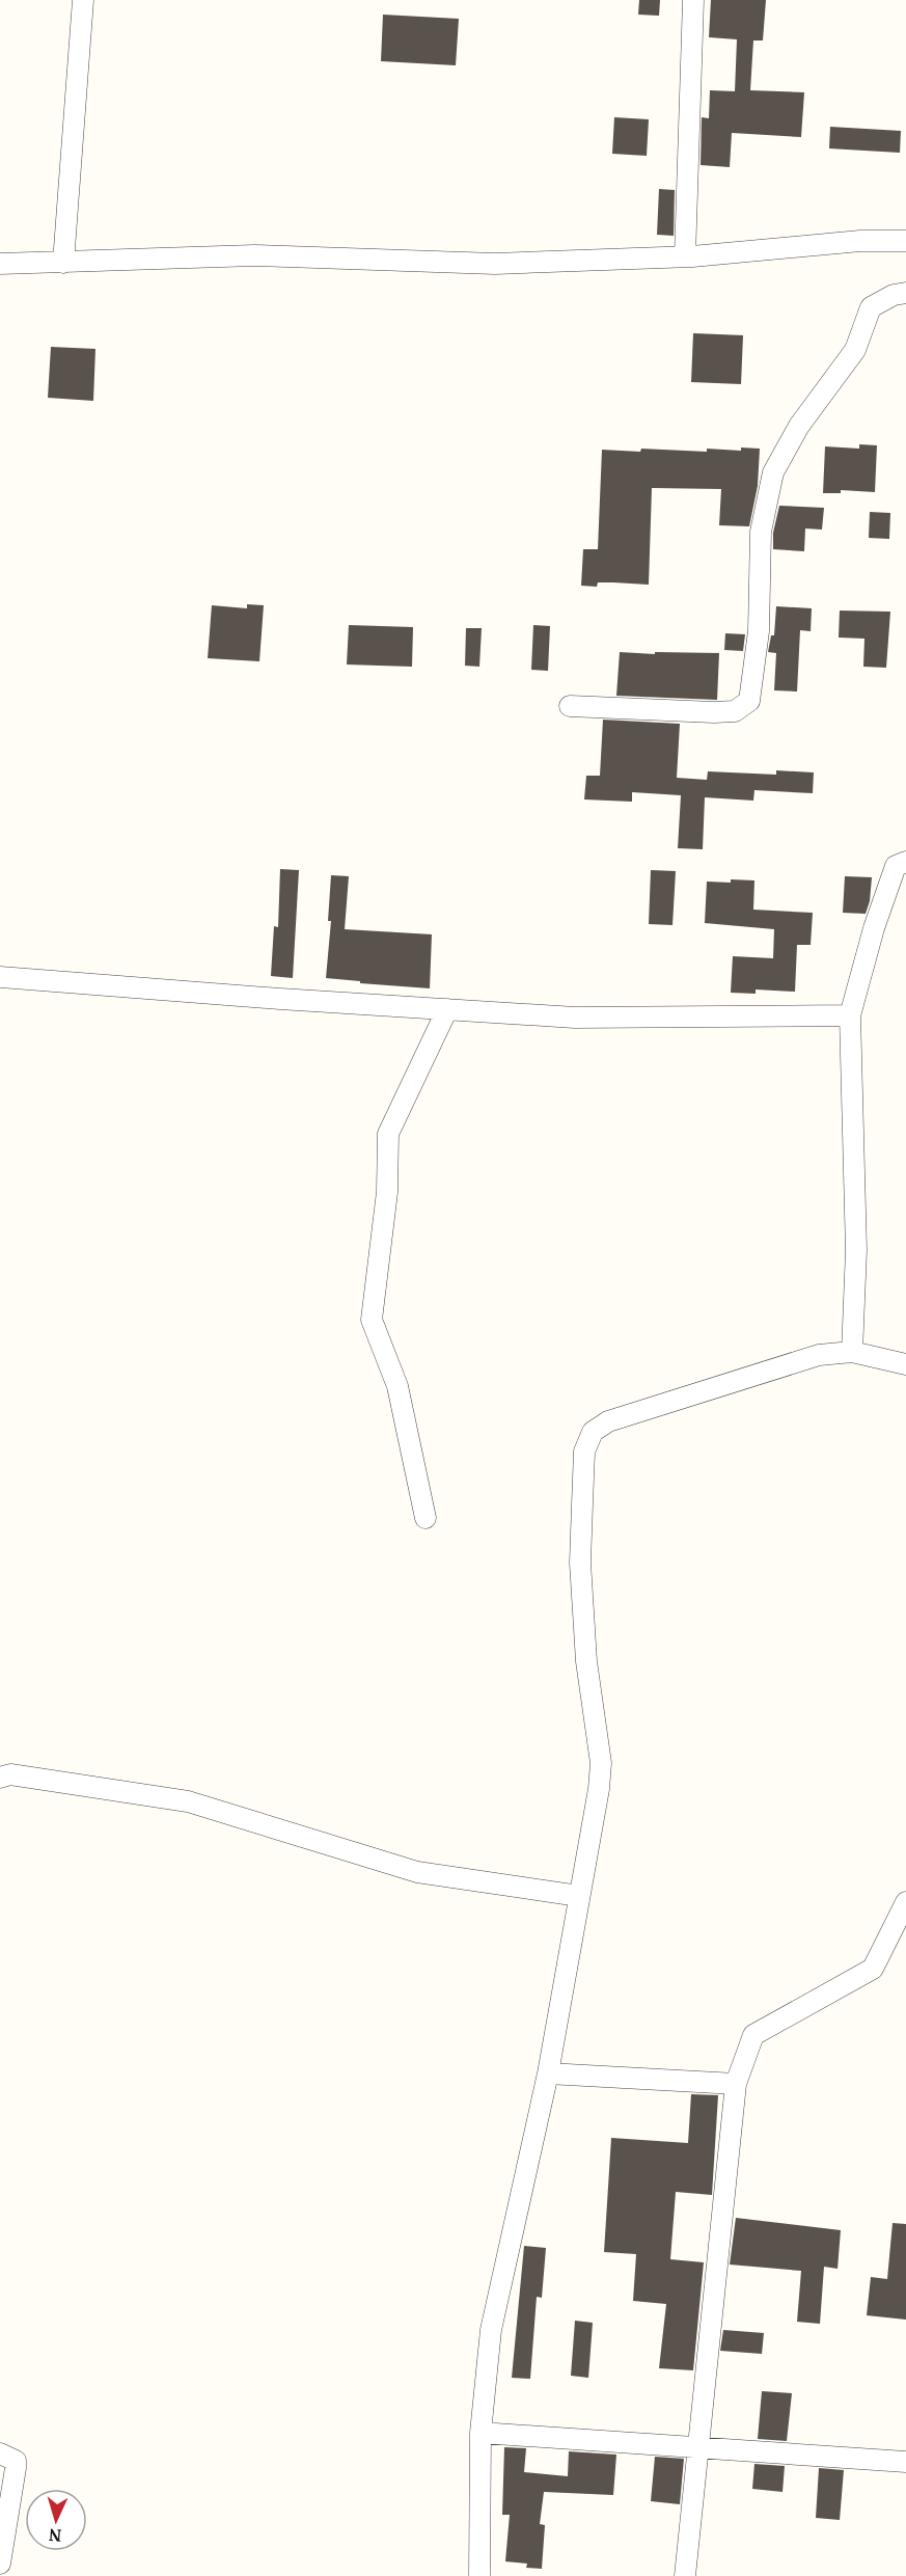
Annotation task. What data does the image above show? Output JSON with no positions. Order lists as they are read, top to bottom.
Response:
{
  "north": "bottom"
}
